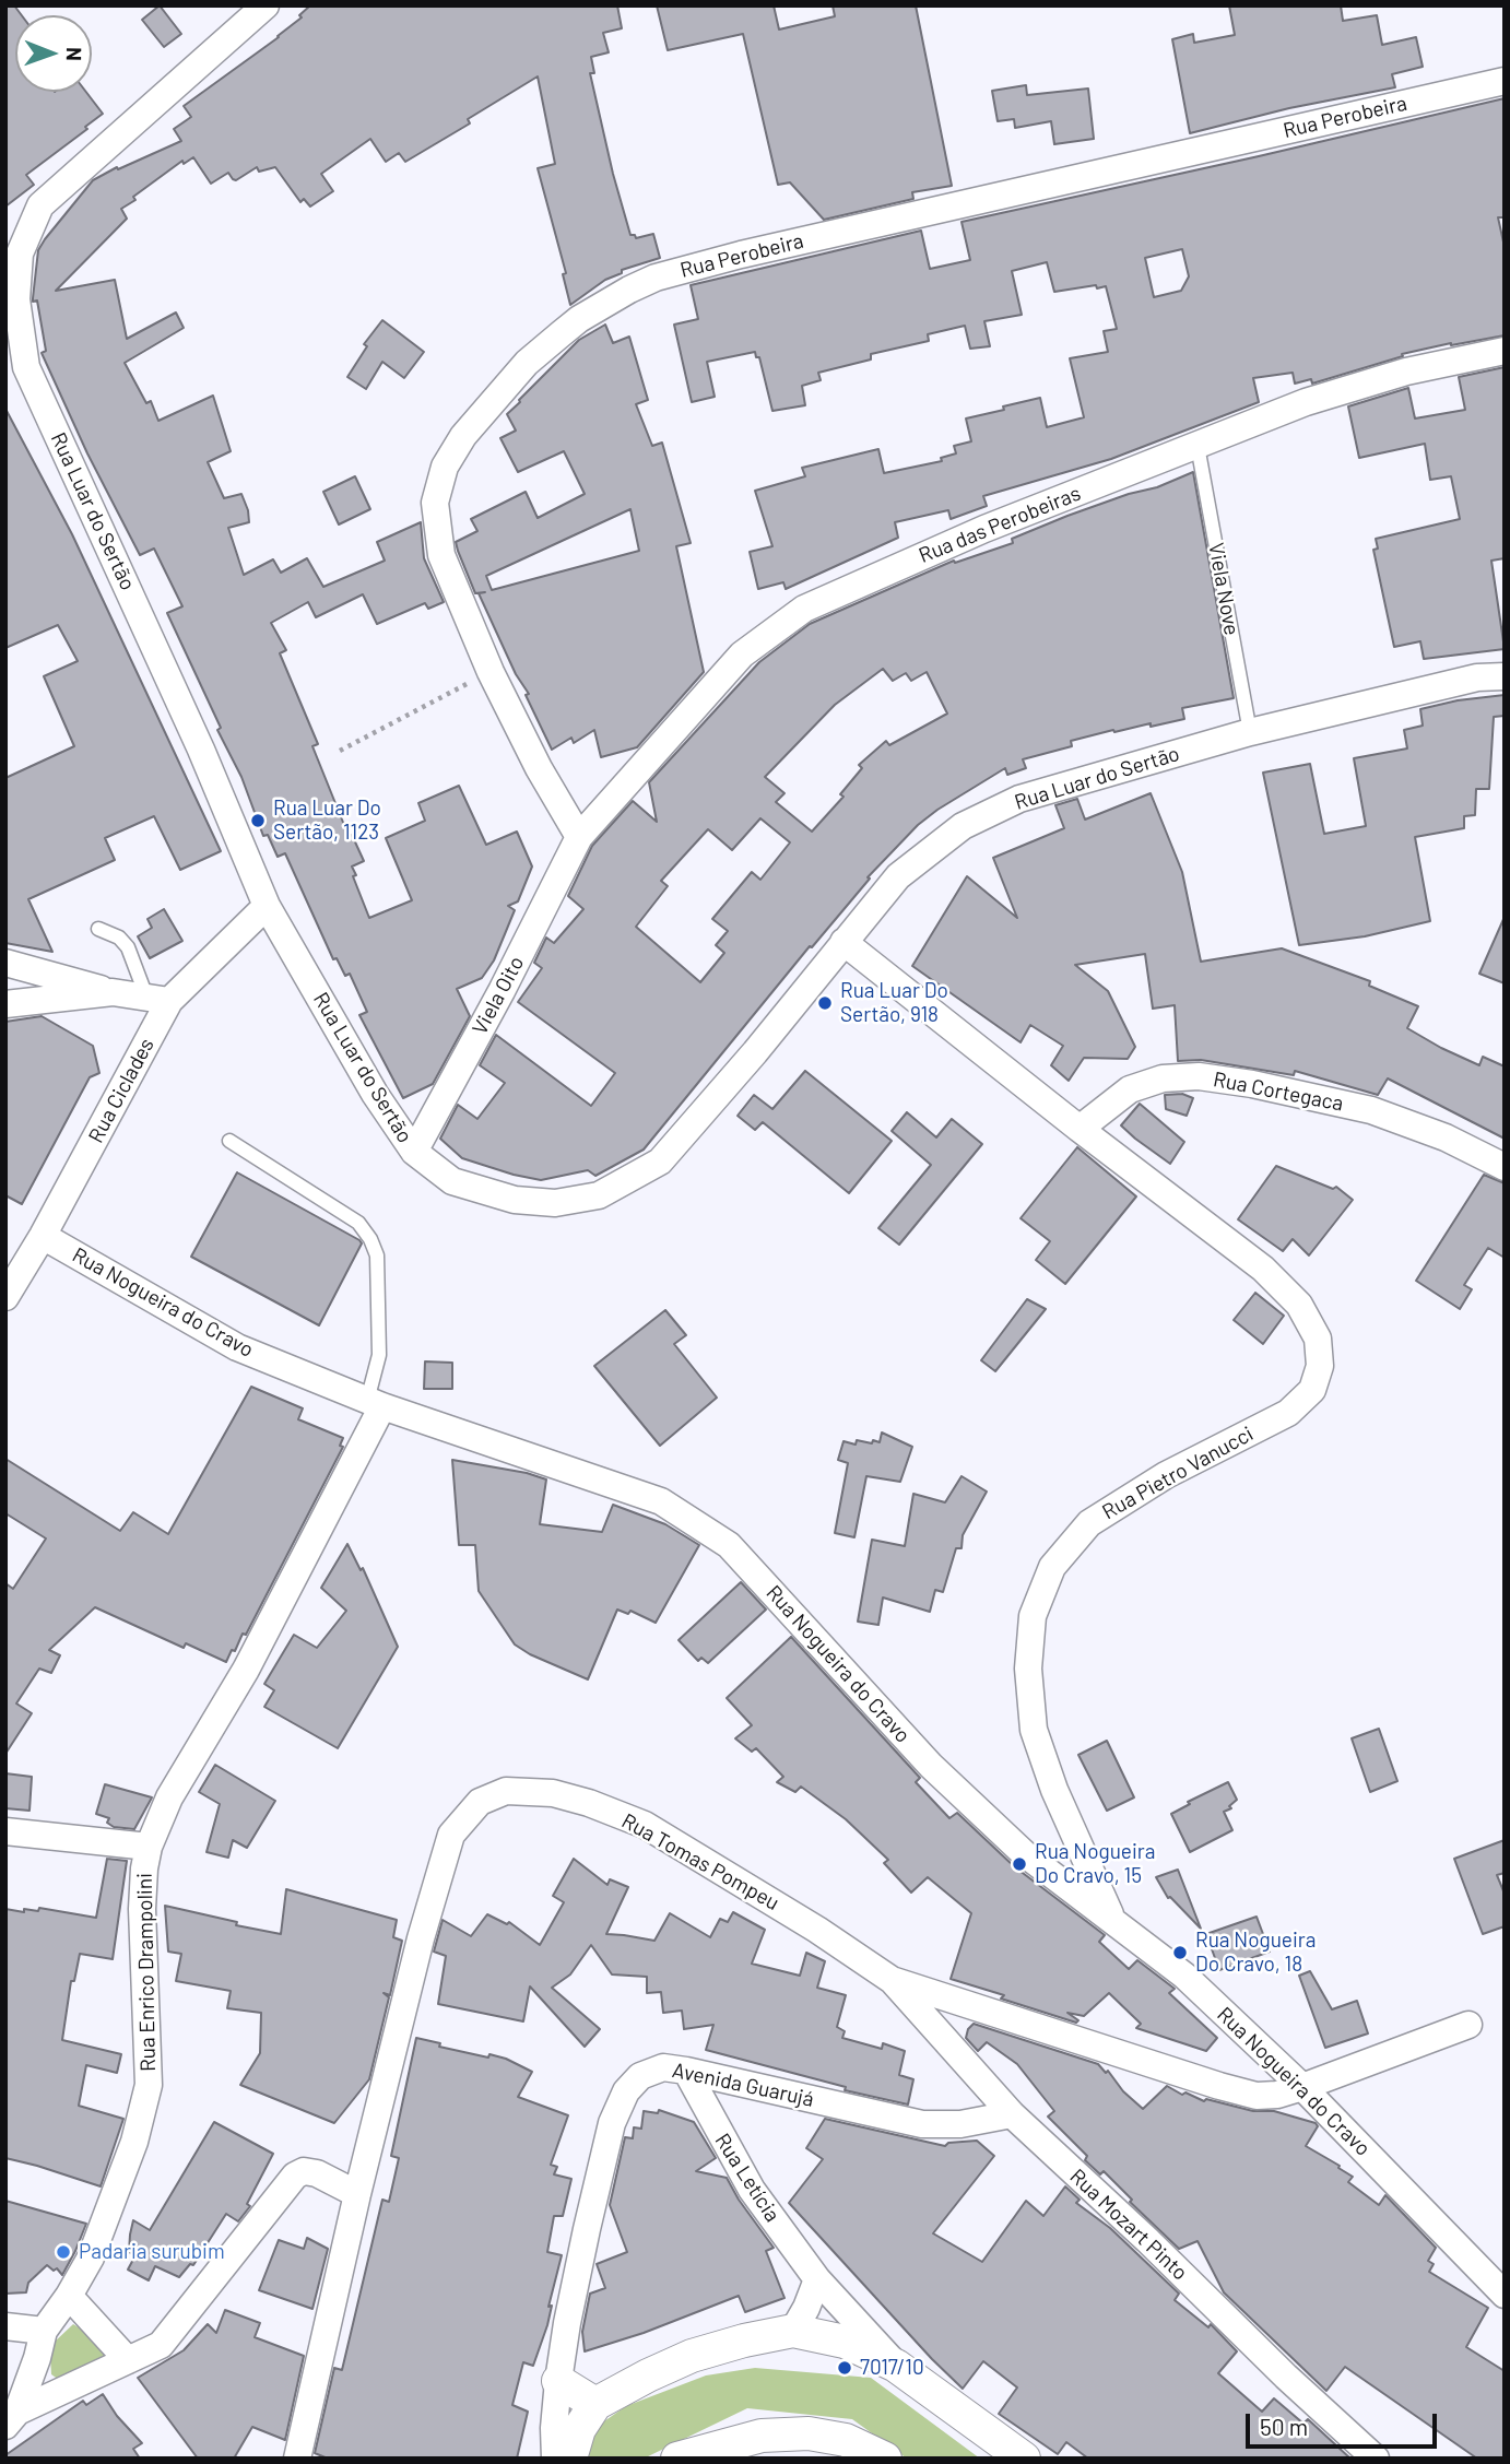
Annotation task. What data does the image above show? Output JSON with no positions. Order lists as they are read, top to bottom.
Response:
{
  "streets": {
    "street": [
      "Rua Perobeira",
      "Rua Luar do Sertão",
      "Rua das Perobeiras",
      "Viela Oito",
      "Rua Ciclades",
      "Rua Cortegaca",
      "Rua Nogueira do Cravo",
      "Rua Pietro Vanucci",
      "Rua Tomas Pompeu",
      "Rua Enrico Drampolini",
      "Avenida Guarujá",
      "Rua Letícia",
      "Rua Mozart Pinto"
    ],
    "lane": ["Viela Nove"]
  },
  "crossings": [
    ["Rua Perobeira", "Rua das Perobeiras"],
    ["Rua Perobeira", "Viela Oito"],
    ["Rua Luar do Sertão", "Viela Nove"],
    ["Rua Luar do Sertão", "Viela Oito"],
    ["Rua Luar do Sertão", "Rua Ciclades"],
    ["Rua das Perobeiras", "Viela Nove"],
    ["Rua das Perobeiras", "Viela Oito"],
    ["Rua Ciclades", "Rua Nogueira do Cravo"],
    ["Rua Cortegaca", "Rua Pietro Vanucci"],
    ["Rua Nogueira do Cravo", "Rua Pietro Vanucci"],
    ["Rua Nogueira do Cravo", "Rua Tomas Pompeu"],
    ["Rua Nogueira do Cravo", "Rua Enrico Drampolini"],
    ["Rua Tomas Pompeu", "Rua Mozart Pinto"],
    ["Avenida Guarujá", "Rua Letícia"],
    ["Avenida Guarujá", "Rua Mozart Pinto"]
  ],
  "places": [
    "Rua Luar Do Sertão, 1123",
    "Rua Luar Do Sertão, 918",
    "Rua Nogueira Do Cravo, 15",
    "Rua Nogueira Do Cravo, 18",
    "Padaria surubim",
    "7017/10"
  ],
  "scale_bar": "50 m",
  "north": "right"
}
